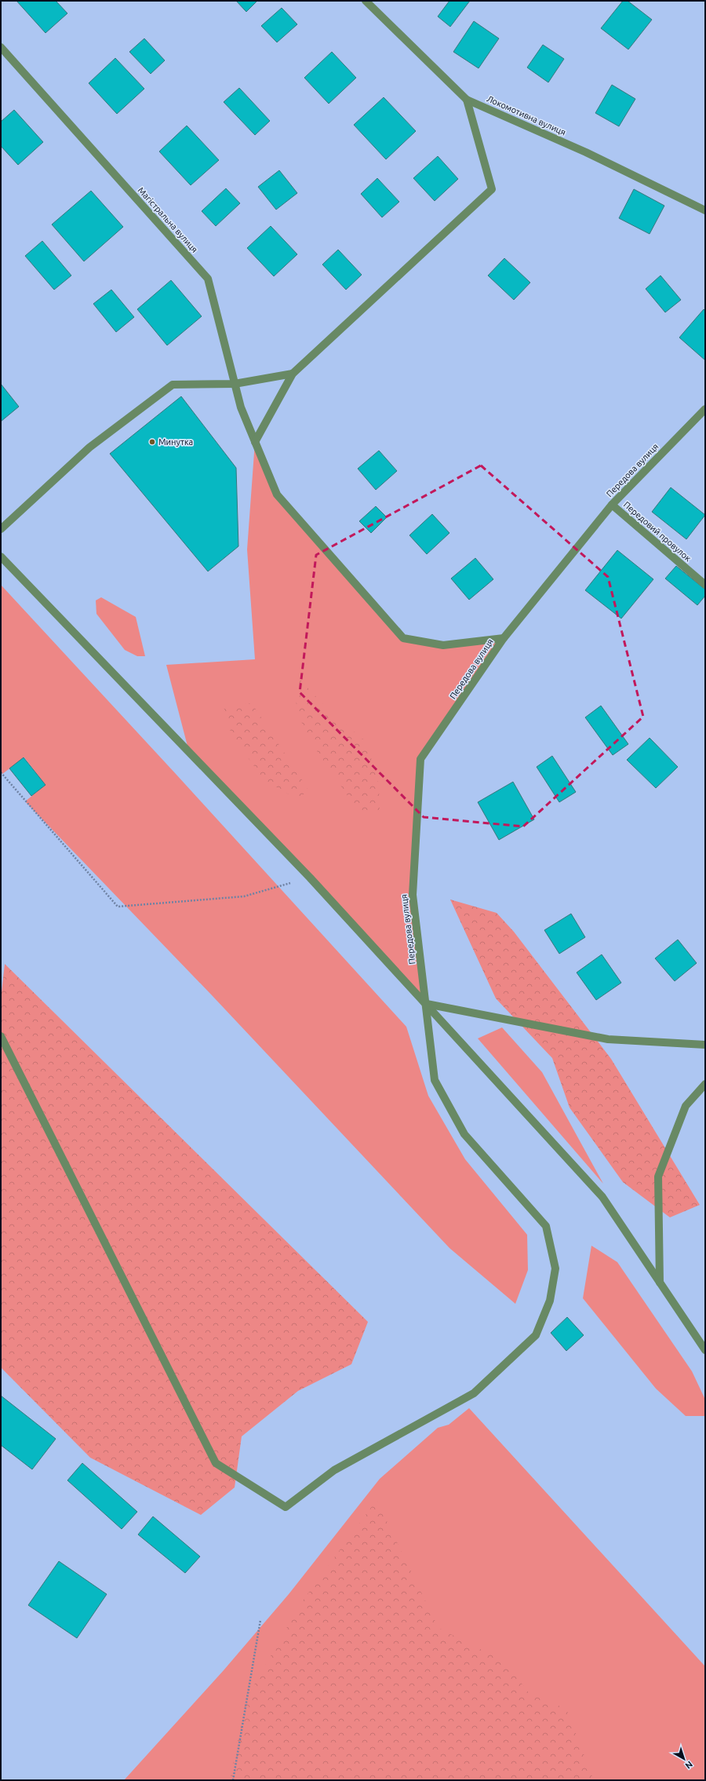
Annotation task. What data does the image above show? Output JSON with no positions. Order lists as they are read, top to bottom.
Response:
{
  "streets": {
    "street": [
      "Локомотивна вулиця",
      "Магістральна вулиця",
      "Передова вулиця",
      "Передовий провулок"
    ]
  },
  "crossings": [
    ["Магістральна вулиця", "Передова вулиця"],
    ["Передова вулиця", "Передовий провулок"]
  ],
  "places": ["Минутка"],
  "north": "bottom right"
}
